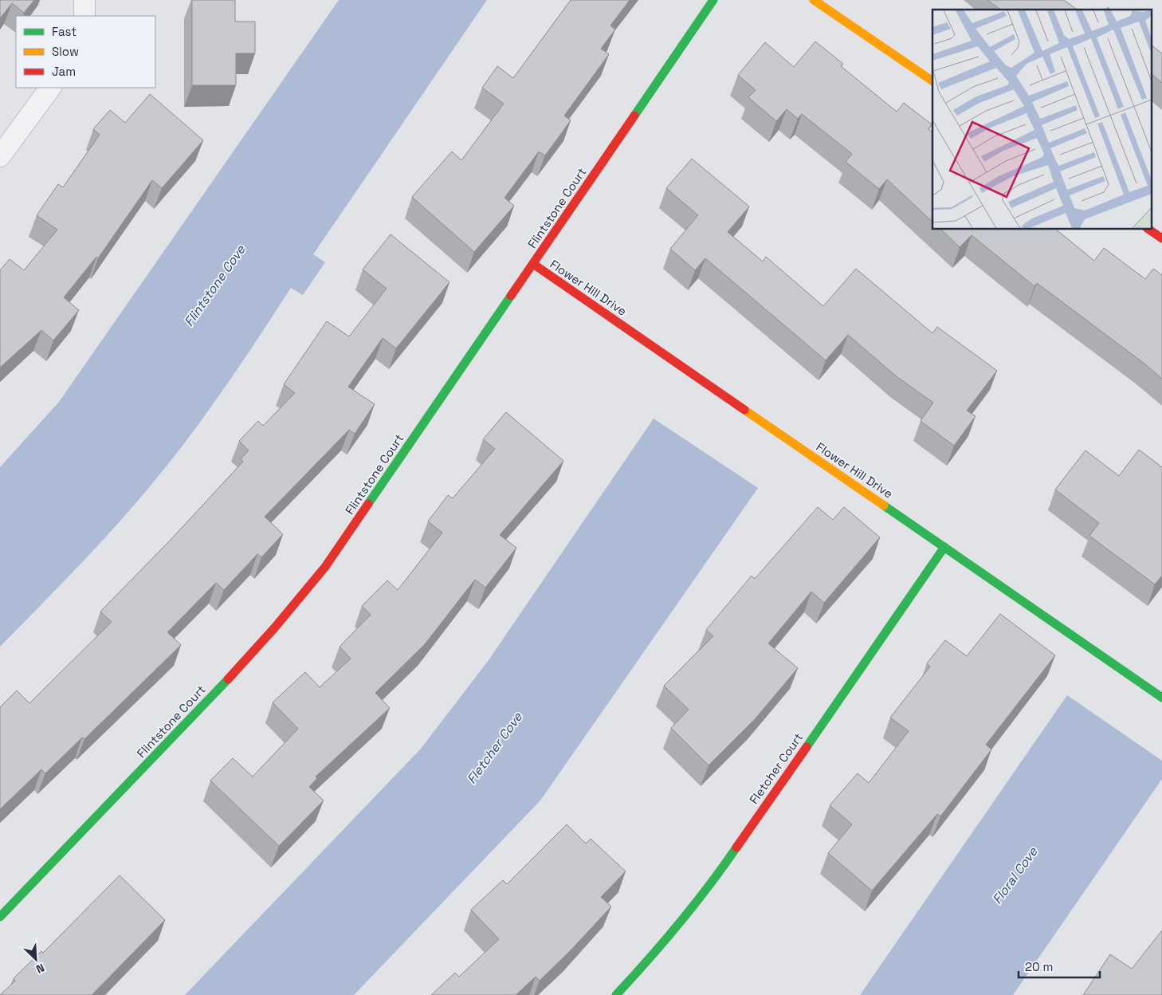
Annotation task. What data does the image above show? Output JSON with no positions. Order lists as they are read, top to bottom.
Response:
{
  "streets": {
    "street": ["Flintstone Court", "Flower Hill Drive", "Fletcher Court"]
  },
  "crossings": [
    ["Flintstone Court", "Flower Hill Drive"],
    ["Flower Hill Drive", "Fletcher Court"]
  ],
  "water": ["Flintstone Cove", "Fletcher Cove", "Floral Cove"],
  "legend": ["Fast", "Slow", "Jam"],
  "scale_bar": "20 m",
  "north": "bottom right"
}
